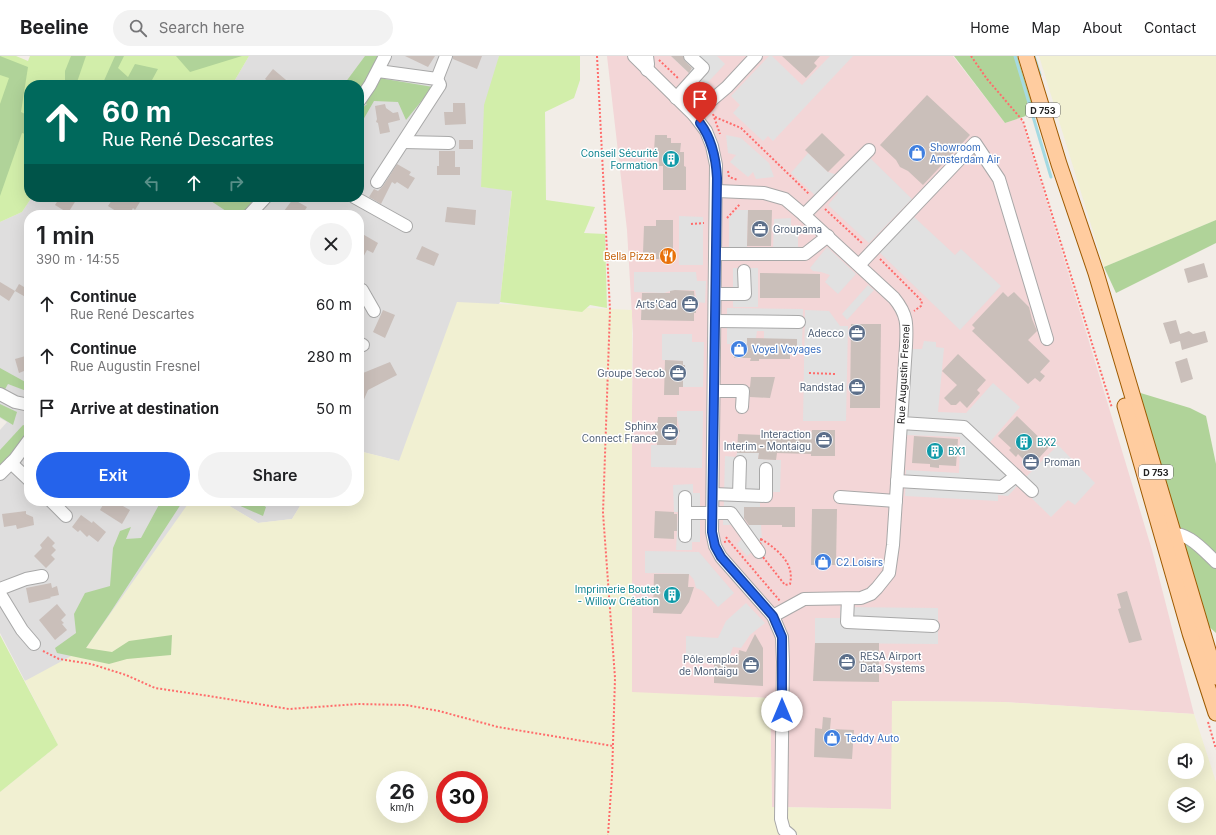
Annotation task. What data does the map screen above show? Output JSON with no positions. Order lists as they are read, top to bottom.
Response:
{
  "streets": {
    "main road": ["D 753"],
    "street": ["Rue Augustin Fresnel"]
  },
  "places": {
    "shop": [
      "Showroom Amsterdam Air",
      "Voyel Voyages",
      "C2.Loisirs",
      "Teddy Auto"
    ],
    "building": [
      "Conseil Sécurité Formation",
      "BX2",
      "BX1",
      "Imprimerie Boutet - Willow Création"
    ],
    "office": [
      "Groupama",
      "Arts'Cad",
      "Adecco",
      "Groupe Secob",
      "Randstad",
      "Sphinx Connect France",
      "Interaction Interim - Montaigu",
      "Proman",
      "RESA Airport Data Systems",
      "Pôle emploi de Montaigu"
    ],
    "restaurant": ["Bella Pizza"]
  },
  "page": {
    "header": "Beeline",
    "search": "Search here",
    "nav": [
      "Home",
      "Map",
      "About",
      "Contact"
    ],
    "turn": ["60 m", "Rue René Descartes"],
    "heading": ["1 min", "390 m · 14:55"],
    "list": [
      {
        "name": "Continue",
        "note": "Rue René Descartes",
        "value": "60 m"
      },
      {
        "name": "Continue",
        "note": "Rue Augustin Fresnel",
        "value": "280 m"
      },
      {
        "name": "Arrive at destination",
        "value": "50 m"
      }
    ],
    "buttons": ["Exit", "Share"],
    "speed": "26 km/h",
    "limit": "30"
  }
}
